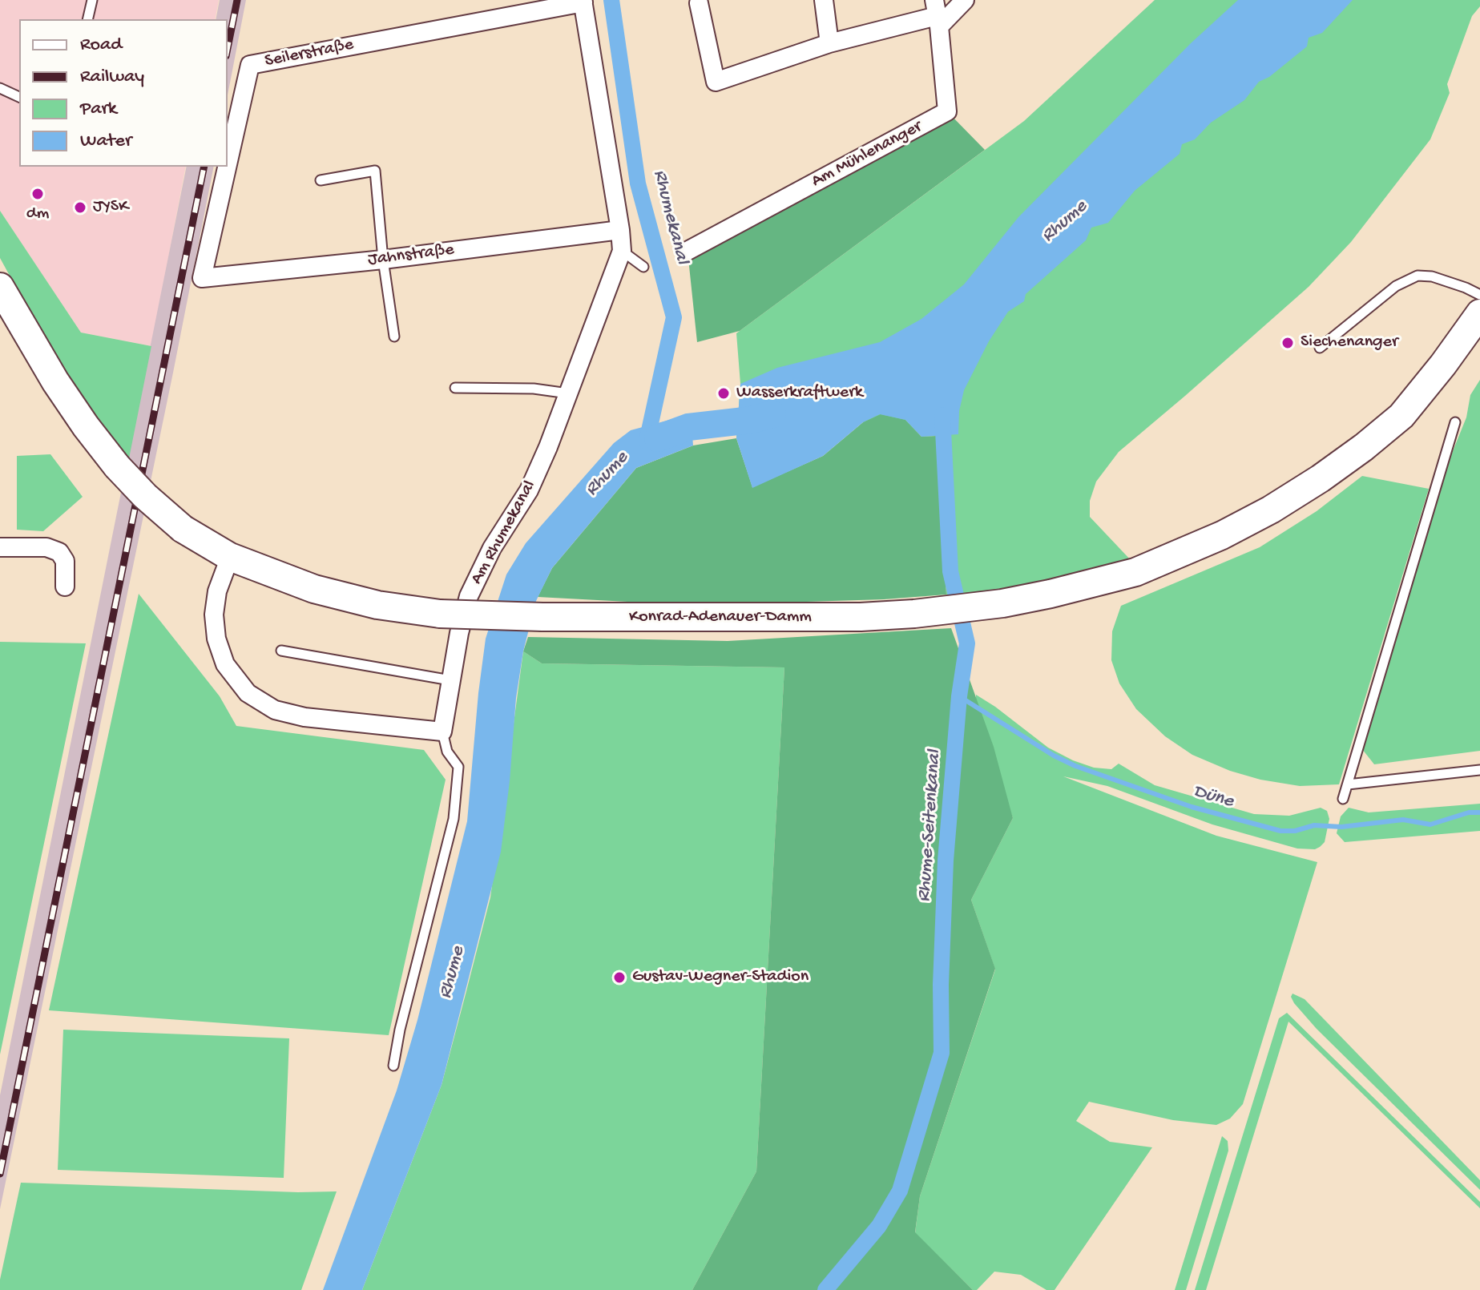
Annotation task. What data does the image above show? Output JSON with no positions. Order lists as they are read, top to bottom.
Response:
{
  "streets": {
    "main road": ["Konrad-Adenauer-Damm"],
    "street": [
      "Seilerstraße",
      "Am Mühlenanger",
      "Jahnstraße",
      "Am Rhumekanal"
    ]
  },
  "crossings": [
    ["Seilerstraße", "Jahnstraße"],
    ["Seilerstraße", "Am Rhumekanal"],
    ["Jahnstraße", "Am Rhumekanal"]
  ],
  "water": [
    "Rhumekanal",
    "Rhume",
    "Düne",
    "Rhume-Seitenkanal"
  ],
  "places": [
    "dm",
    "JYSK",
    "Siechenanger",
    "Wasserkraftwerk",
    "Gustav-Wegner-Stadion"
  ],
  "legend": [
    "Road",
    "Railway",
    "Park",
    "Water"
  ]
}
